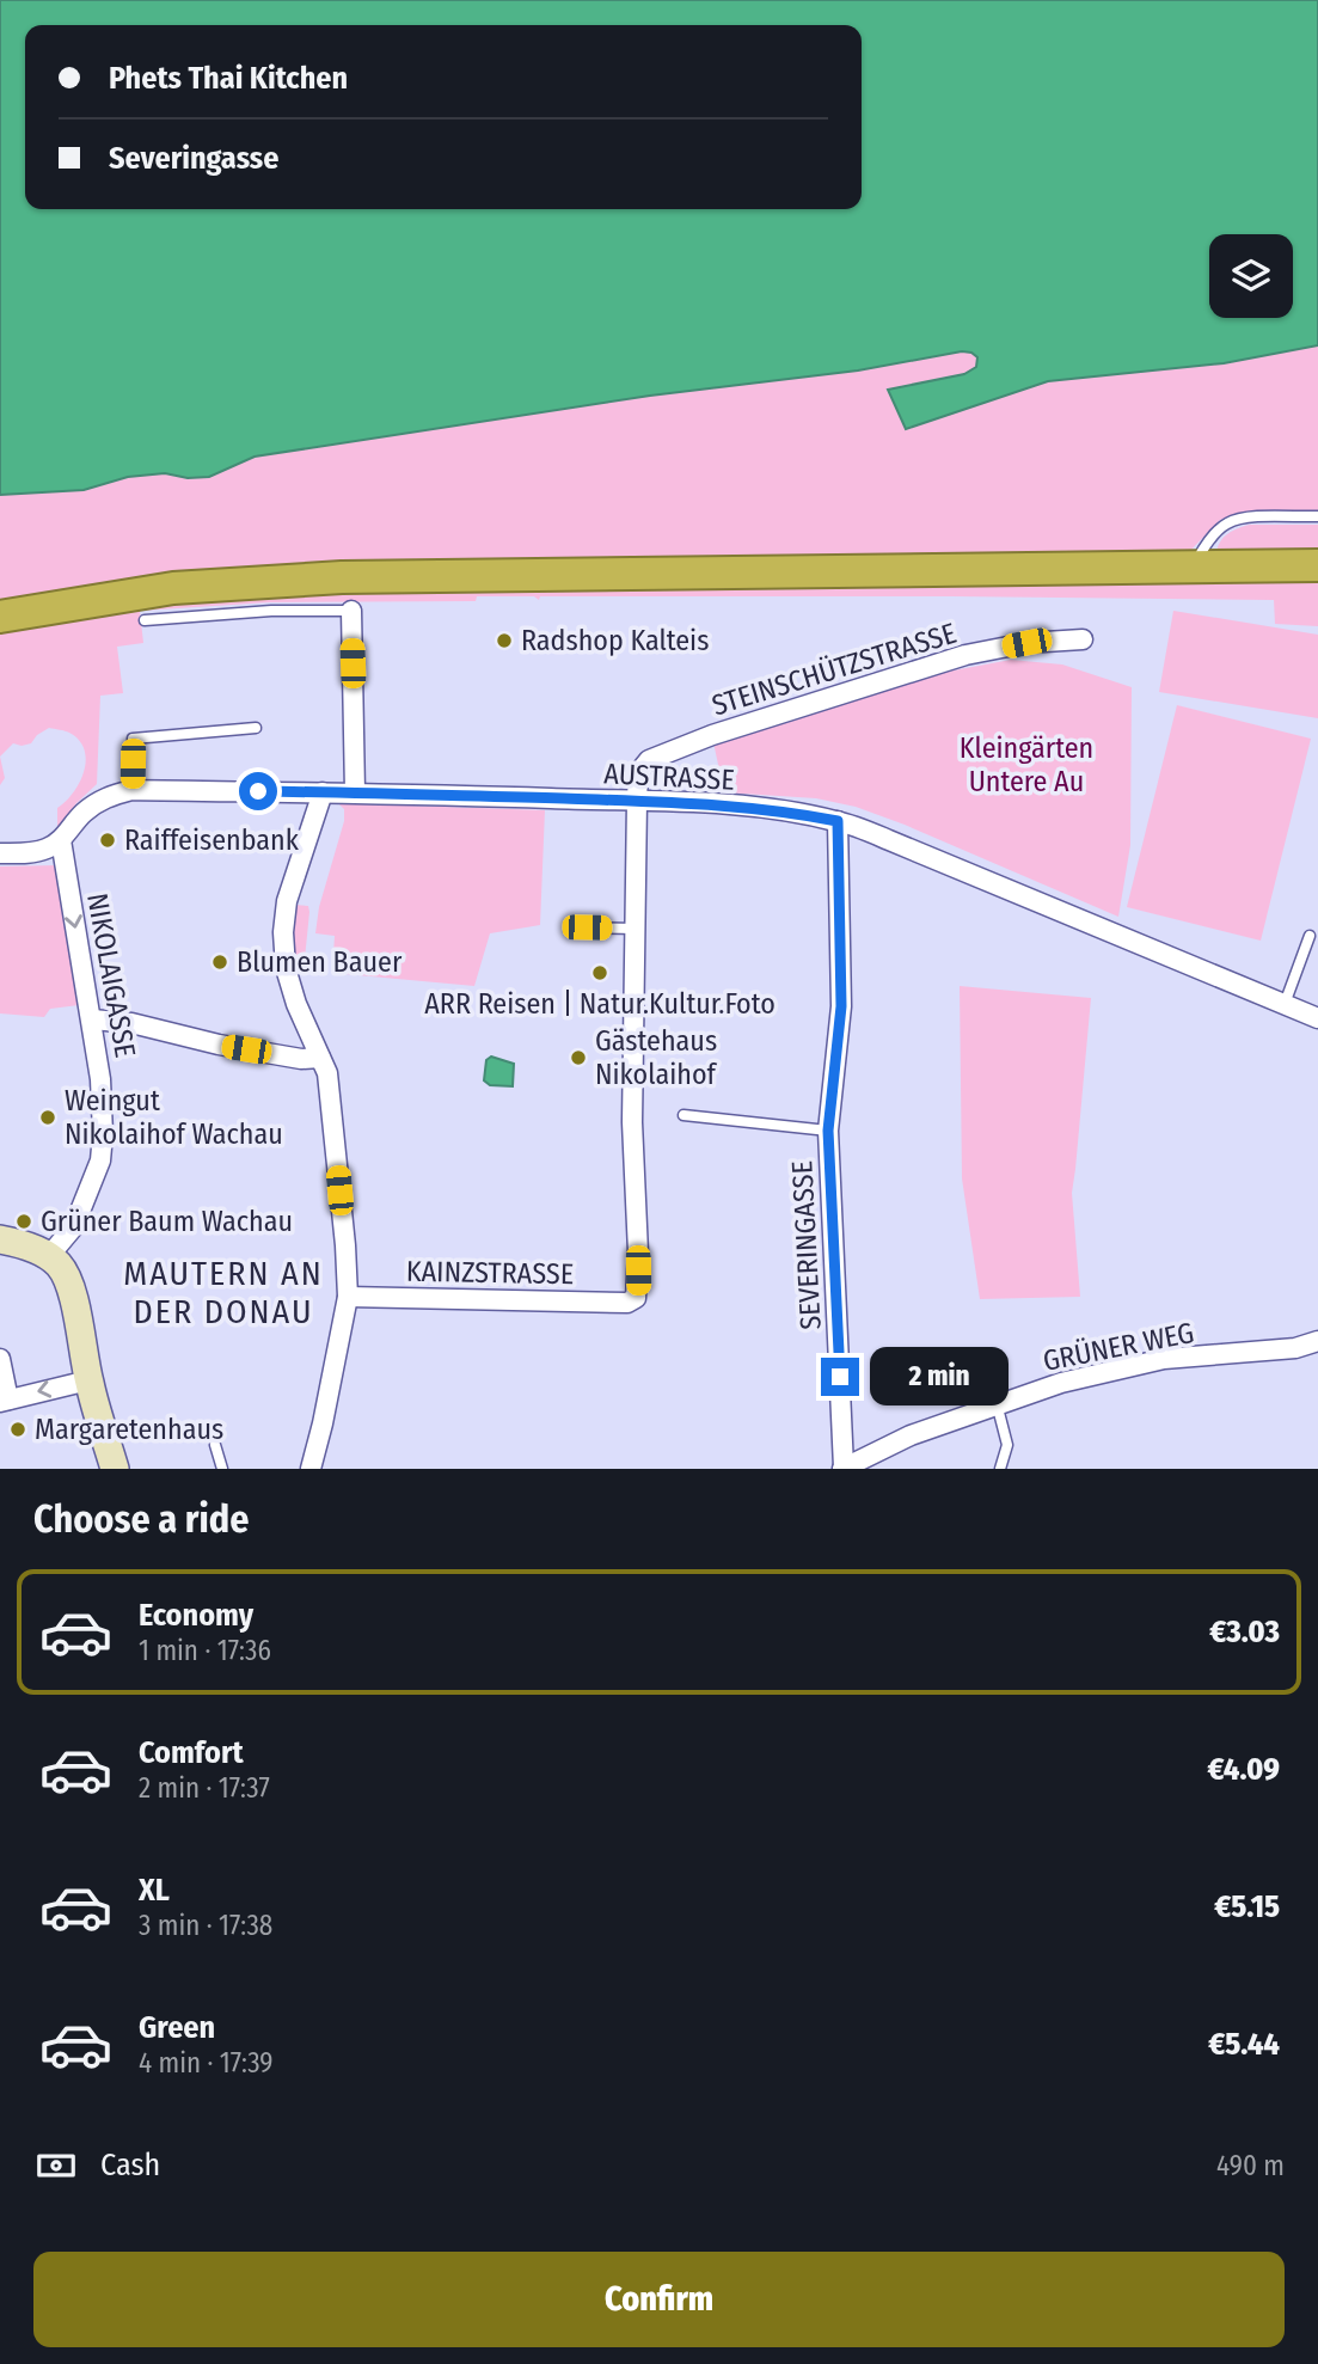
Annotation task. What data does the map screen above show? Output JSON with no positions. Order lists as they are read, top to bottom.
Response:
{
  "streets": {
    "street": [
      "STEINSCHÜTZSTRASSE",
      "AUSTRASSE",
      "NIKOLAIGASSE",
      "SEVERINGASSE",
      "KAINZSTRASSE",
      "GRÜNER WEG"
    ]
  },
  "crossings": [
    ["STEINSCHÜTZSTRASSE", "AUSTRASSE"],
    ["STEINSCHÜTZSTRASSE", "KAINZSTRASSE"],
    ["AUSTRASSE", "NIKOLAIGASSE"],
    ["AUSTRASSE", "SEVERINGASSE"],
    ["AUSTRASSE", "KAINZSTRASSE"],
    ["SEVERINGASSE", "GRÜNER WEG"]
  ],
  "one_way": ["NIKOLAIGASSE"],
  "districts": ["MAUTERN AN DER DONAU"],
  "parks": ["Kleingärten Untere Au"],
  "places": [
    "Radshop Kalteis",
    "Raiffeisenbank",
    "Blumen Bauer",
    "ARR Reisen | Natur.Kultur.Foto",
    "Gästehaus Nikolaihof",
    "Weingut Nikolaihof Wachau",
    "Grüner Baum Wachau",
    "Margaretenhaus"
  ],
  "page": {
    "banner": ["Phets Thai Kitchen", "Severingasse"],
    "bubble": "2 min",
    "heading": "Choose a ride",
    "list": [
      {
        "name": "Economy",
        "note": "1 min · 17:36",
        "value": "€3.03"
      },
      {
        "name": "Comfort",
        "note": "2 min · 17:37",
        "value": "€4.09"
      },
      {
        "name": "XL",
        "note": "3 min · 17:38",
        "value": "€5.15"
      },
      {
        "name": "Green",
        "note": "4 min · 17:39",
        "value": "€5.44"
      }
    ],
    "pay": ["Cash", "490 m"],
    "buttons": "Confirm"
  }
}
